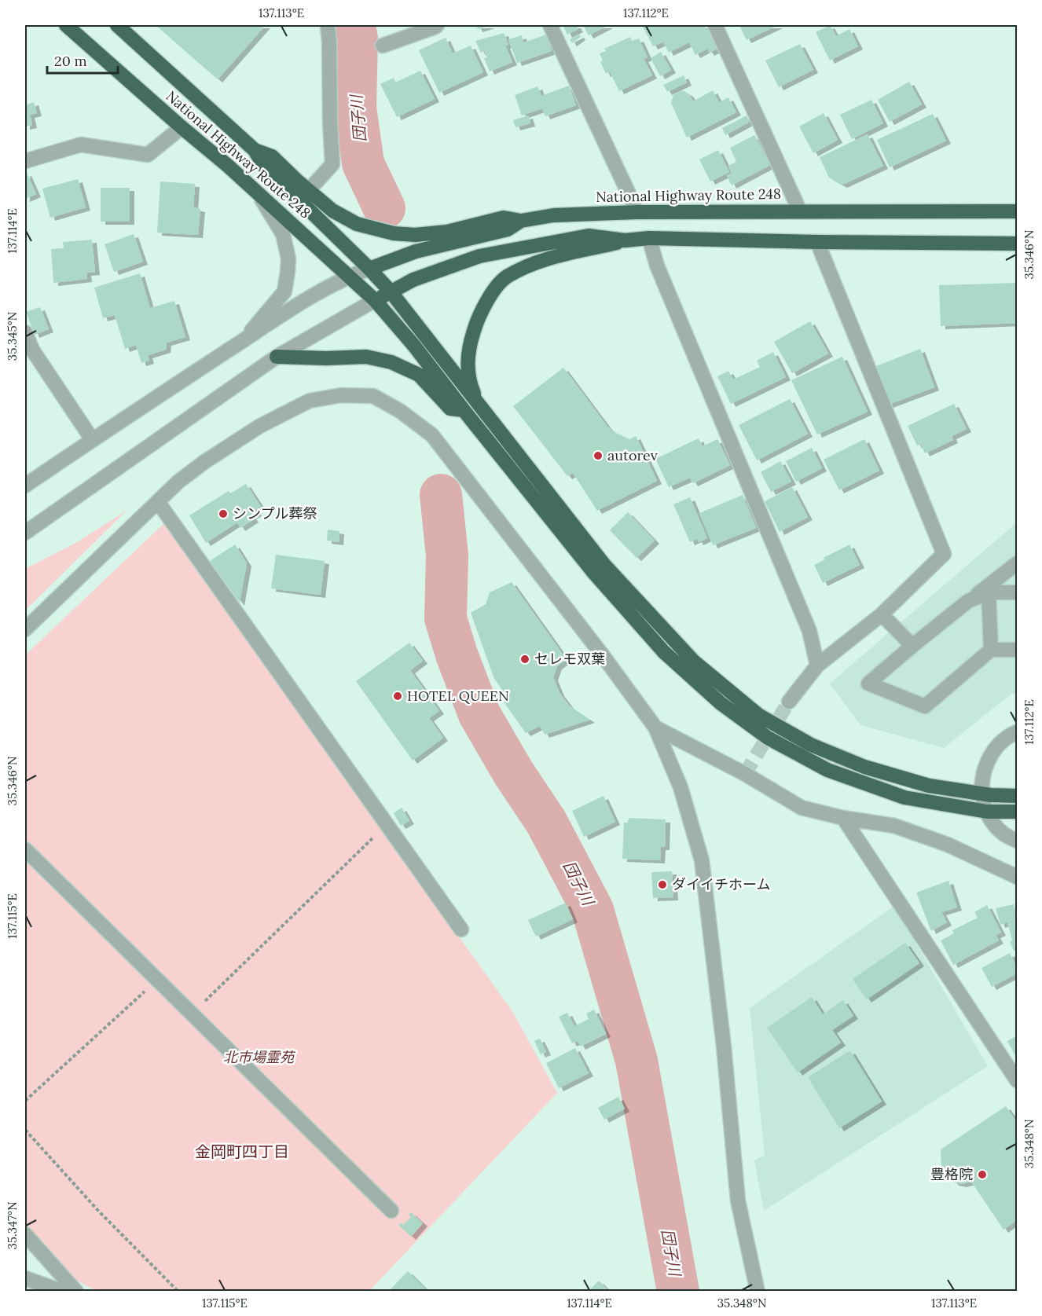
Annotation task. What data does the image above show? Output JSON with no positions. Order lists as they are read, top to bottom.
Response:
{
  "streets": {
    "highway": ["National Highway Route 248"]
  },
  "districts": ["金岡町四丁目"],
  "water": ["団子川"],
  "parks": ["北市場霊苑"],
  "places": [
    "autorev",
    "シンプル葬祭",
    "セレモ双葉",
    "HOTEL QUEEN",
    "ダイイチホーム",
    "豊格院"
  ],
  "scale_bar": "20 m",
  "coordinates": [
    "137.113°E",
    "137.112°E",
    "137.114°E",
    "35.346°N",
    "35.345°N",
    "137.115°E",
    "35.348°N",
    "35.347°N"
  ]
}
